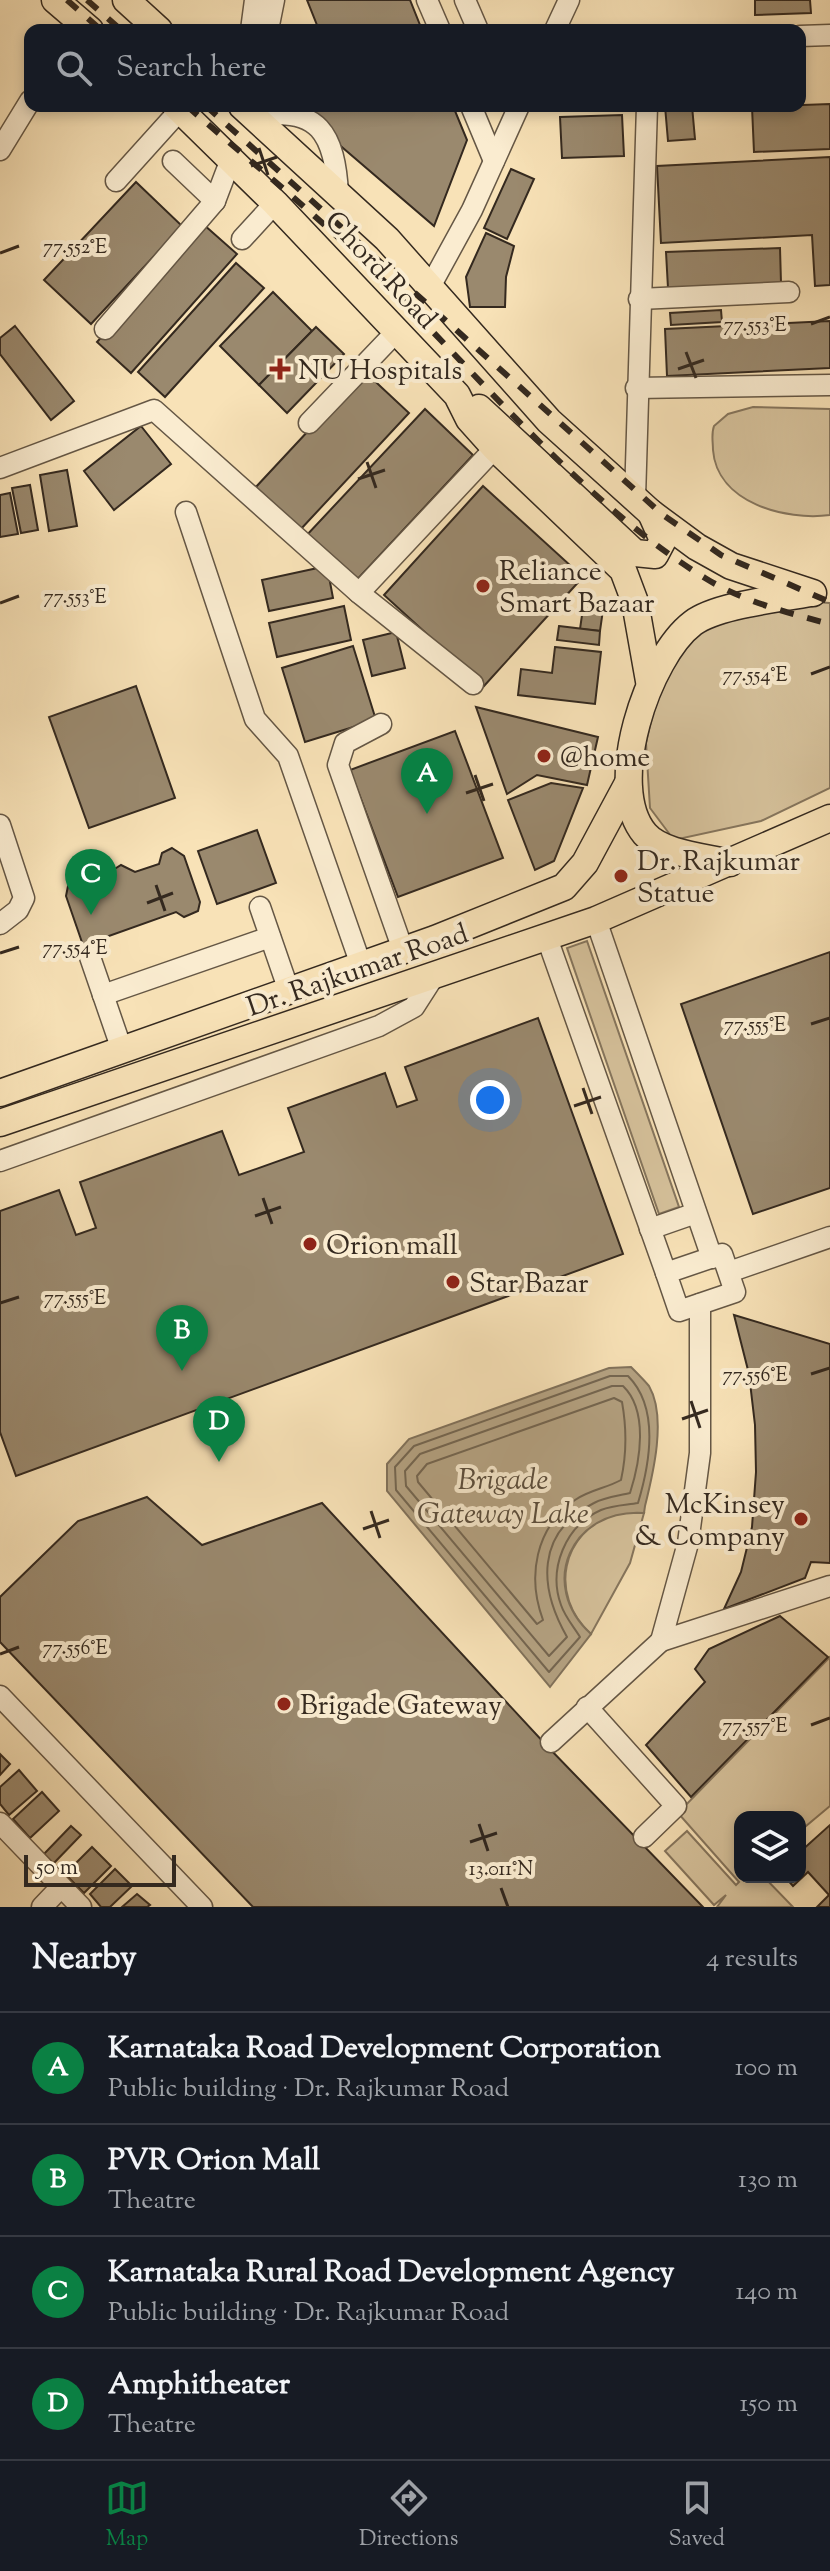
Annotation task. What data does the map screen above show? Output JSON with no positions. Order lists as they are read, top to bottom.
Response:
{
  "streets": {
    "main road": ["Chord Road", "Dr. Rajkumar Road"]
  },
  "water": ["Brigade Gateway Lake"],
  "places": {
    "health": ["NU Hospitals"],
    "other": [
      "Reliance Smart Bazaar",
      "@home",
      "Dr. Rajkumar Statue",
      "Orion mall",
      "Star Bazar",
      "McKinsey & Company",
      "Brigade Gateway"
    ]
  },
  "scale_bar": "50 m",
  "page": {
    "search": "Search here",
    "pins": [
      "A",
      "C",
      "B",
      "D"
    ],
    "scale": "50 m",
    "heading": ["Nearby", "4 results"],
    "list": [
      {
        "mark": "A",
        "name": "Karnataka Road Development Corporation",
        "note": "Public building · Dr. Rajkumar Road",
        "value": "100 m"
      },
      {
        "mark": "B",
        "name": "PVR Orion Mall",
        "note": "Theatre",
        "value": "130 m"
      },
      {
        "mark": "C",
        "name": "Karnataka Rural Road Development Agency",
        "note": "Public building · Dr. Rajkumar Road",
        "value": "140 m"
      },
      {
        "mark": "D",
        "name": "Amphitheater",
        "note": "Theatre",
        "value": "150 m"
      }
    ],
    "nav": ["Map", "Directions", "Saved"]
  },
  "coordinates": [
    "77.552°E",
    "77.553°E",
    "77.554°E",
    "77.555°E",
    "77.556°E",
    "77.557°E",
    "13.011°N"
  ]
}
